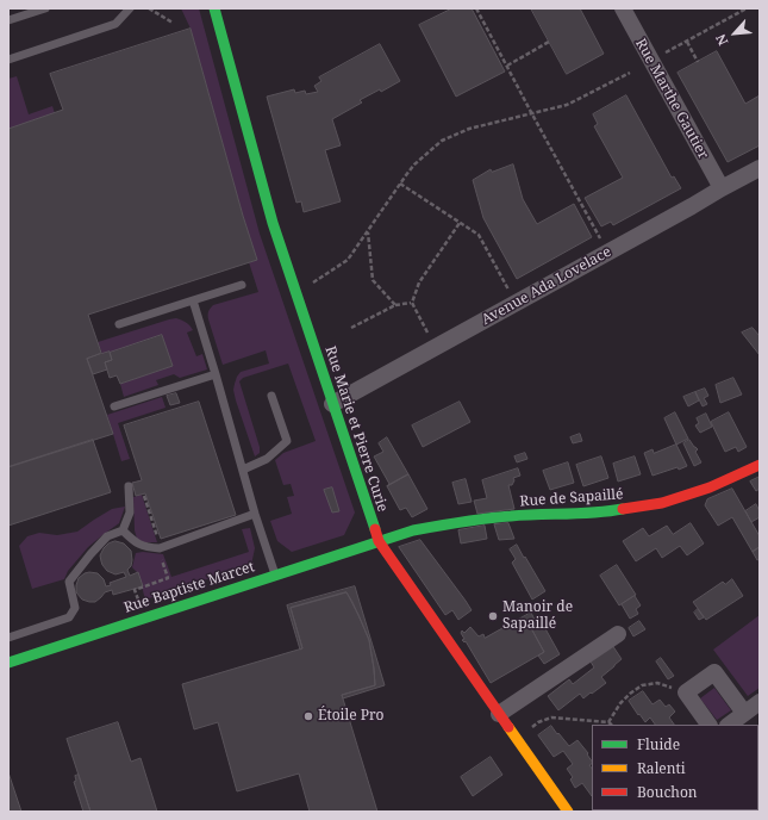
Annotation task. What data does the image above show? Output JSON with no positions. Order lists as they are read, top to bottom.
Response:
{
  "streets": {
    "street": [
      "Rue Marthe Gautier",
      "Avenue Ada Lovelace",
      "Rue Marie et Pierre Curie",
      "Rue de Sapaillé",
      "Rue Baptiste Marcet"
    ]
  },
  "crossings": [
    ["Rue Marthe Gautier", "Avenue Ada Lovelace"],
    ["Avenue Ada Lovelace", "Rue Marie et Pierre Curie"],
    ["Rue Marie et Pierre Curie", "Rue de Sapaillé"],
    ["Rue Marie et Pierre Curie", "Rue Baptiste Marcet"],
    ["Rue de Sapaillé", "Rue Baptiste Marcet"]
  ],
  "places": ["Manoir de Sapaillé", "Étoile Pro"],
  "legend": ["Fluide", "Ralenti", "Bouchon"],
  "north": "bottom left"
}
